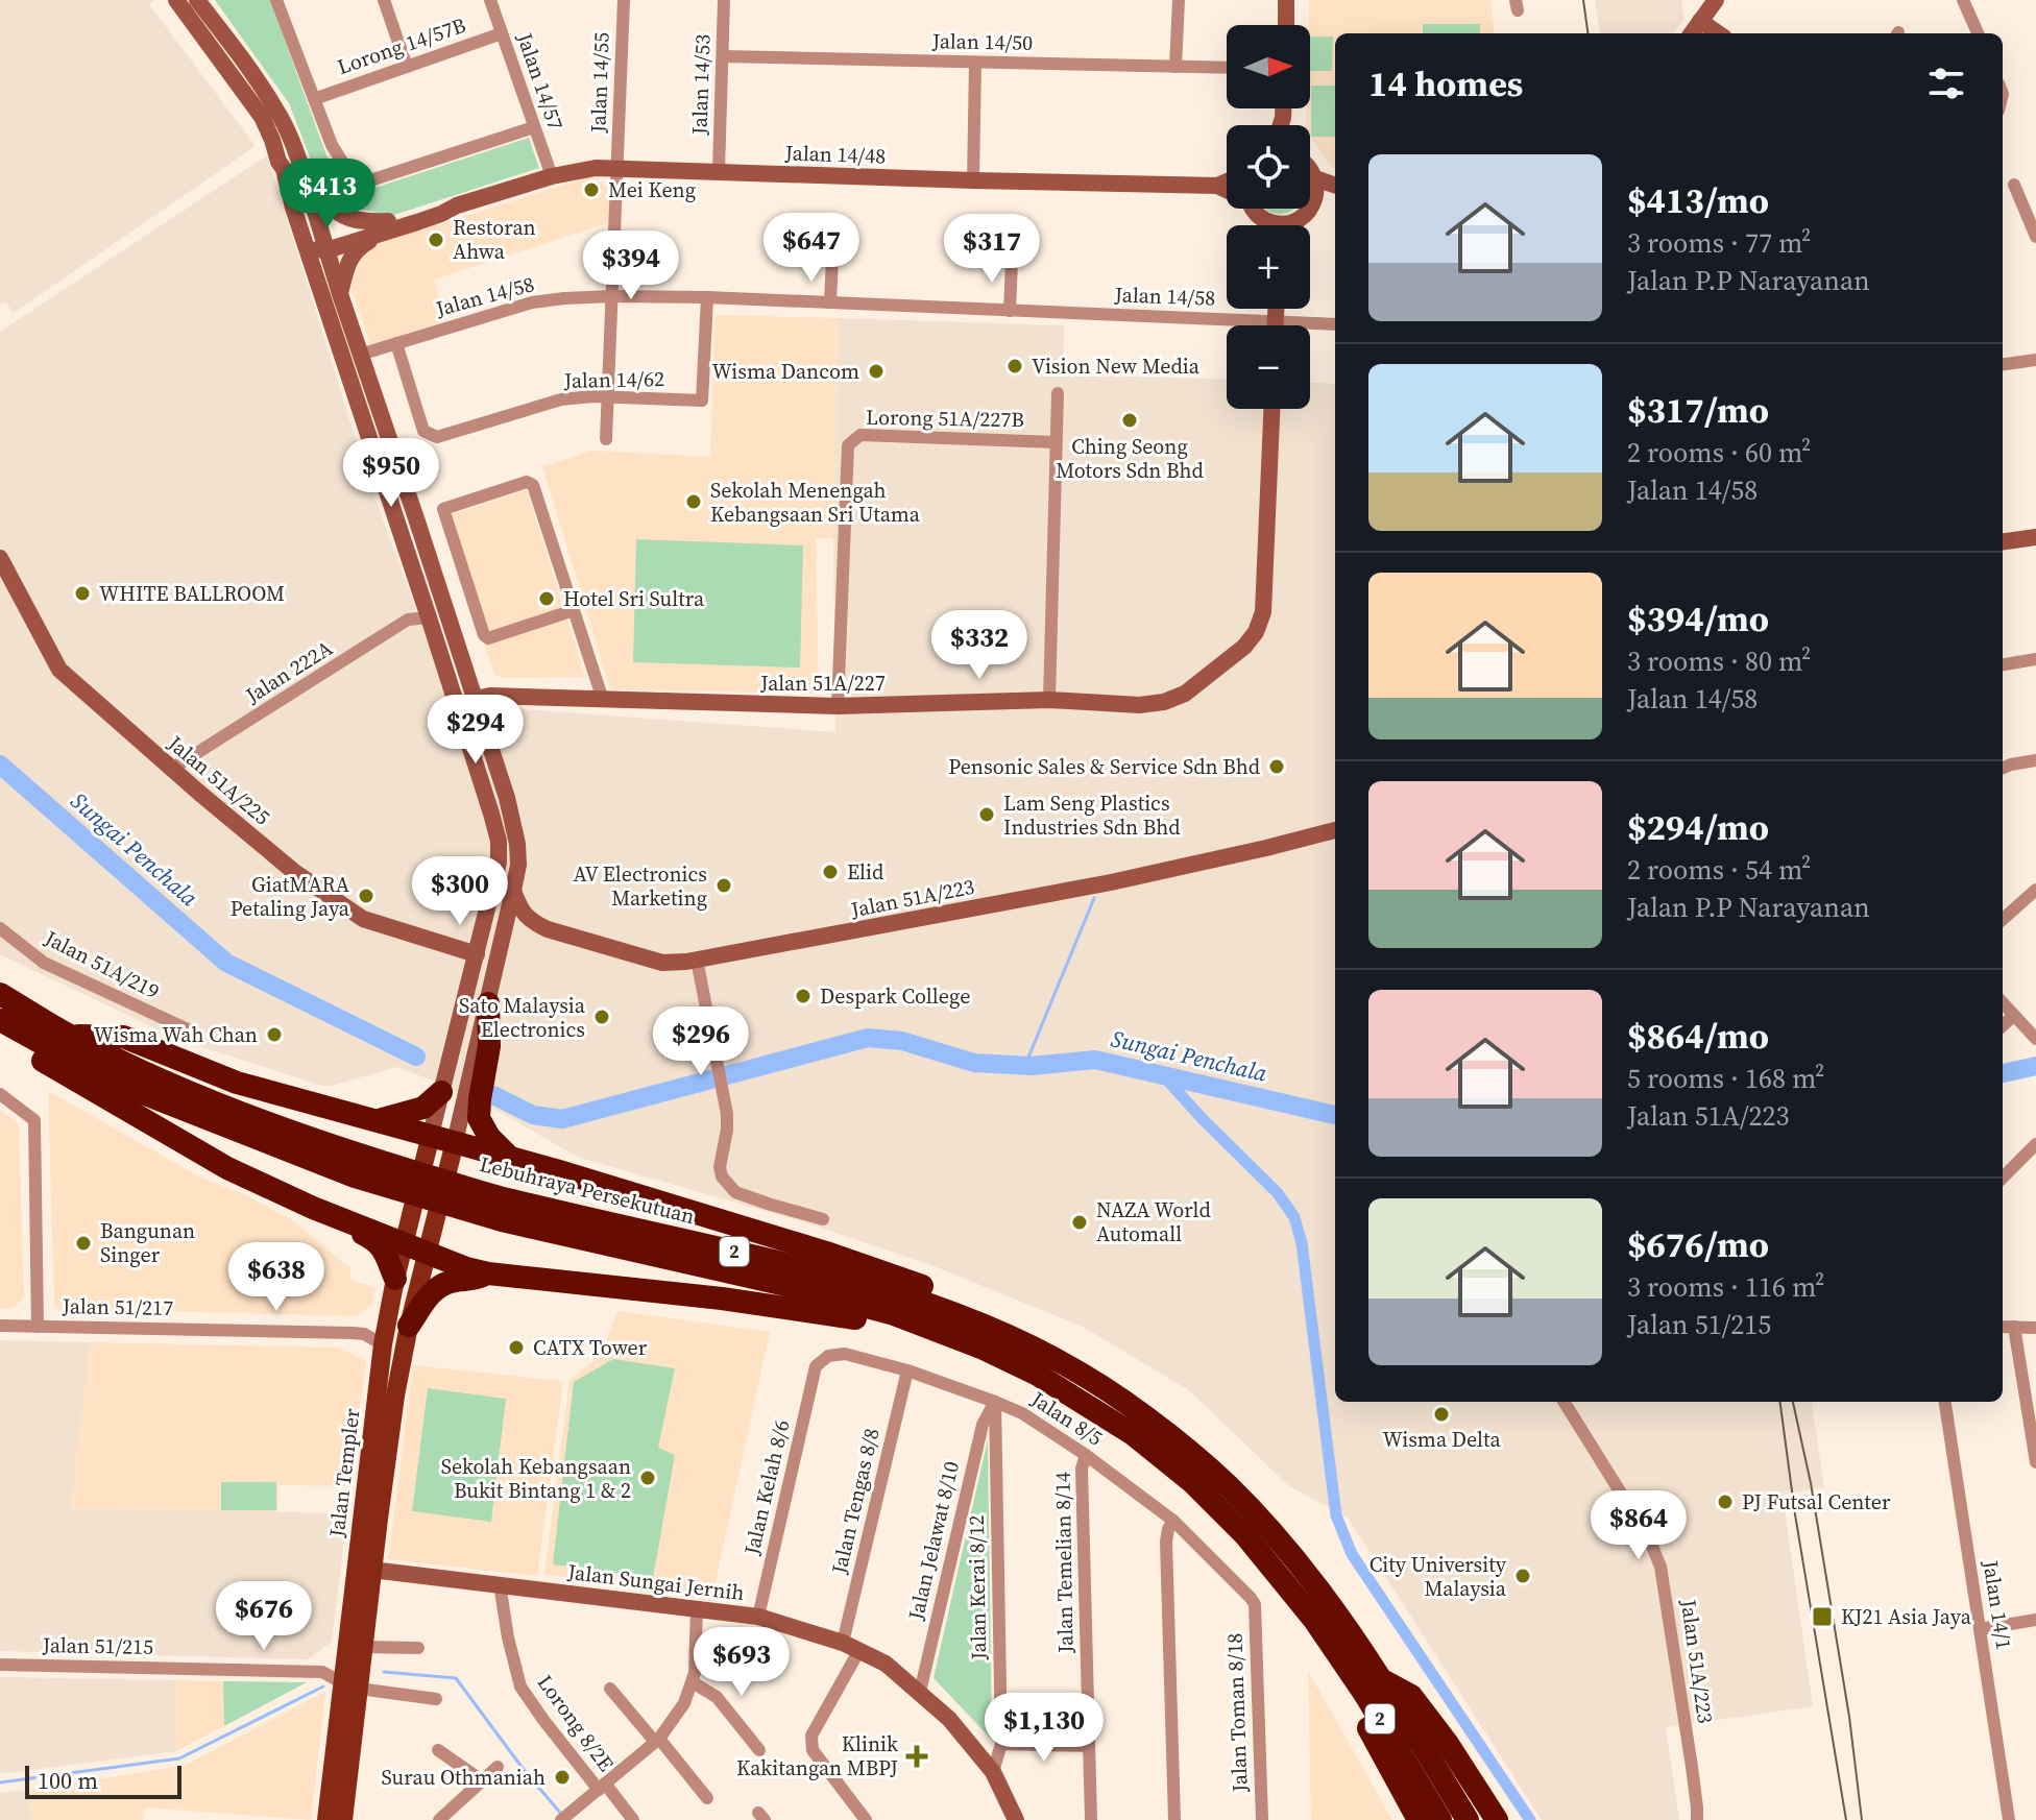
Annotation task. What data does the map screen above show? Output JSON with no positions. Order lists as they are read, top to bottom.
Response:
{
  "streets": {
    "highway": ["Lebuhraya Persekutuan", "2"],
    "main road": ["Jalan Templer"],
    "street": [
      "Jalan 14/50",
      "Lorong 14/57B",
      "Jalan 14/57",
      "Jalan 14/55",
      "Jalan 14/53",
      "Jalan 14/48",
      "Jalan 14/58",
      "Jalan 14/62",
      "Lorong 51A/227B",
      "Jalan 222A",
      "Jalan 51A/227",
      "Jalan 51A/225",
      "Jalan 51A/223",
      "Jalan 51A/219",
      "Jalan 51/217",
      "Jalan 8/5",
      "Jalan Kelah 8/6",
      "Jalan Tengas 8/8",
      "Jalan Jelawat 8/10",
      "Jalan Temelian 8/14",
      "Jalan Sungai Jernih",
      "Jalan Kerai 8/12",
      "Jalan 14/1",
      "Jalan 51/215",
      "Jalan Toman 8/18",
      "Lorong 8/2E"
    ]
  },
  "crossings": [
    ["Jalan 14/50", "Jalan 14/53"],
    ["Lorong 14/57B", "Jalan 14/57"],
    ["Jalan 14/57", "Jalan 14/48"],
    ["Jalan 14/55", "Jalan 14/48"],
    ["Jalan 14/55", "Jalan 14/58"],
    ["Jalan 14/55", "Jalan 14/62"],
    ["Jalan 14/53", "Jalan 14/48"],
    ["Jalan 14/58", "Jalan 14/62"],
    ["Lorong 51A/227B", "Jalan 51A/227"],
    ["Jalan 222A", "Jalan 51A/225"],
    ["Jalan 51/217", "Jalan Templer"],
    ["Jalan 8/5", "Jalan Kelah 8/6"],
    ["Jalan 8/5", "Jalan Tengas 8/8"],
    ["Jalan 8/5", "Jalan Jelawat 8/10"],
    ["Jalan 8/5", "Jalan Temelian 8/14"],
    ["Jalan 8/5", "Jalan Kerai 8/12"],
    ["Jalan 8/5", "Jalan Toman 8/18"],
    ["Jalan Templer", "Jalan Sungai Jernih"],
    ["Jalan Templer", "Jalan 51/215"],
    ["Jalan Kelah 8/6", "Jalan Sungai Jernih"],
    ["Jalan Tengas 8/8", "Jalan Sungai Jernih"],
    ["Jalan Jelawat 8/10", "Jalan Sungai Jernih"],
    ["Jalan Jelawat 8/10", "Jalan Kerai 8/12"],
    ["Jalan Sungai Jernih", "Jalan Kerai 8/12"],
    ["Jalan Sungai Jernih", "Lorong 8/2E"]
  ],
  "water": ["Sungai Penchala"],
  "places": {
    "other": [
      "Mei Keng",
      "Restoran Ahwa",
      "Vision New Media",
      "Wisma Dancom",
      "Ching Seong Motors Sdn Bhd",
      "Sekolah Menengah Kebangsaan Sri Utama",
      "WHITE BALLROOM",
      "Hotel Sri Sultra",
      "Pensonic Sales & Service Sdn Bhd",
      "Lam Seng Plastics Industries Sdn Bhd",
      "Elid",
      "AV Electronics Marketing",
      "GiatMARA Petaling Jaya",
      "Despark College",
      "Sato Malaysia Electronics",
      "Wisma Wah Chan",
      "NAZA World Automall",
      "Bangunan Singer",
      "CATX Tower",
      "Wisma Delta",
      "Sekolah Kebangsaan Bukit Bintang 1 & 2",
      "PJ Futsal Center",
      "City University Malaysia",
      "Surau Othmaniah"
    ],
    "transit": ["KJ21 Asia Jaya"],
    "health": ["Klinik Kakitangan MBPJ"]
  },
  "scale_bar": "100 m",
  "north": "right",
  "page": {
    "map_buttons": ["+", "−"],
    "heading": "14 homes",
    "list": [
      {
        "name": "$413/mo",
        "note": "3 rooms · 77 m² · Jalan P.P Narayanan"
      },
      {
        "name": "$317/mo",
        "note": "2 rooms · 60 m² · Jalan 14/58"
      },
      {
        "name": "$394/mo",
        "note": "3 rooms · 80 m² · Jalan 14/58"
      },
      {
        "name": "$294/mo",
        "note": "2 rooms · 54 m² · Jalan P.P Narayanan"
      },
      {
        "name": "$864/mo",
        "note": "5 rooms · 168 m² · Jalan 51A/223"
      },
      {
        "name": "$676/mo",
        "note": "3 rooms · 116 m² · Jalan 51/215"
      }
    ],
    "price": [
      "$413",
      "$647",
      "$317",
      "$394",
      "$950",
      "$332",
      "$294",
      "$300",
      "$296",
      "$638",
      "$864",
      "$676",
      "$693",
      "$1,130"
    ],
    "scale": "100 m"
  }
}
